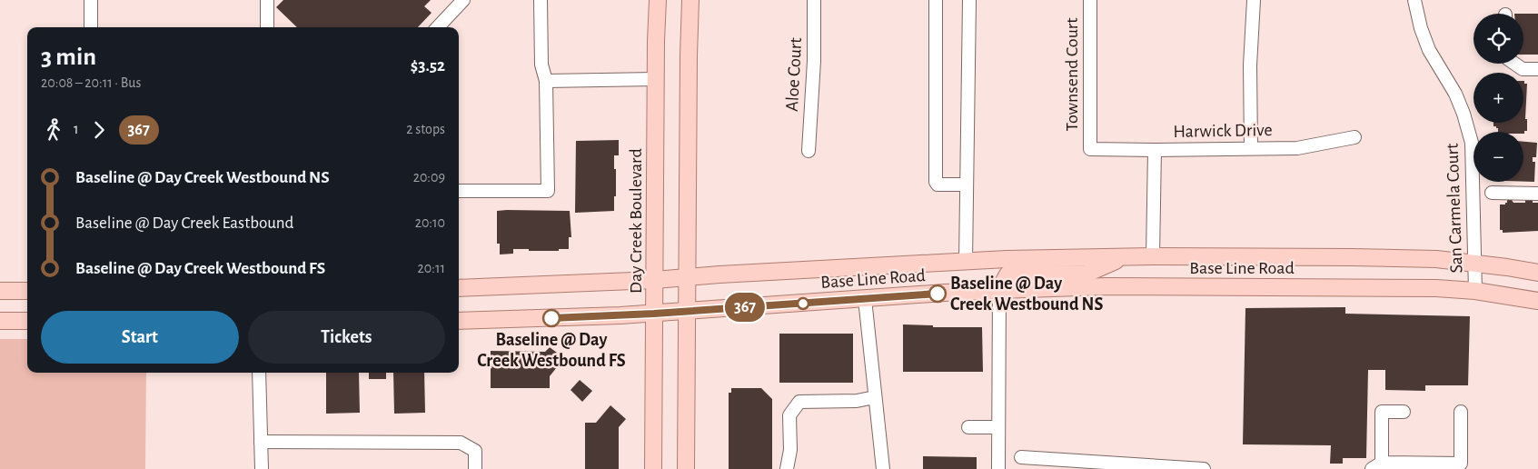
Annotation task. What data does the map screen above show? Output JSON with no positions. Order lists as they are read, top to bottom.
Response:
{
  "streets": {
    "main road": ["Day Creek Boulevard", "Base Line Road"],
    "street": [
      "Aloe Court",
      "Townsend Court",
      "Harwick Drive",
      "San Carmela Court"
    ]
  },
  "crossings": [
    ["Townsend Court", "Harwick Drive"],
    ["San Carmela Court", "Base Line Road"],
    ["Day Creek Boulevard", "Base Line Road"]
  ],
  "places": ["Baseline @ Day Creek Westbound NS", "Baseline @ Day Creek Westbound FS"],
  "lines": ["bus line 367"],
  "page": {
    "on_map": "367",
    "map_buttons": ["+", "−"],
    "heading": ["3 min", "20:08 – 20:11 · Bus", "$3.52"],
    "legs": ["1", "367", "2 stops"],
    "list": [
      {
        "name": "Baseline @ Day Creek Westbound NS",
        "value": "20:09"
      },
      {
        "name": "Baseline @ Day Creek Eastbound",
        "value": "20:10"
      },
      {
        "name": "Baseline @ Day Creek Westbound FS",
        "value": "20:11"
      }
    ],
    "buttons": ["Start", "Tickets"]
  }
}
